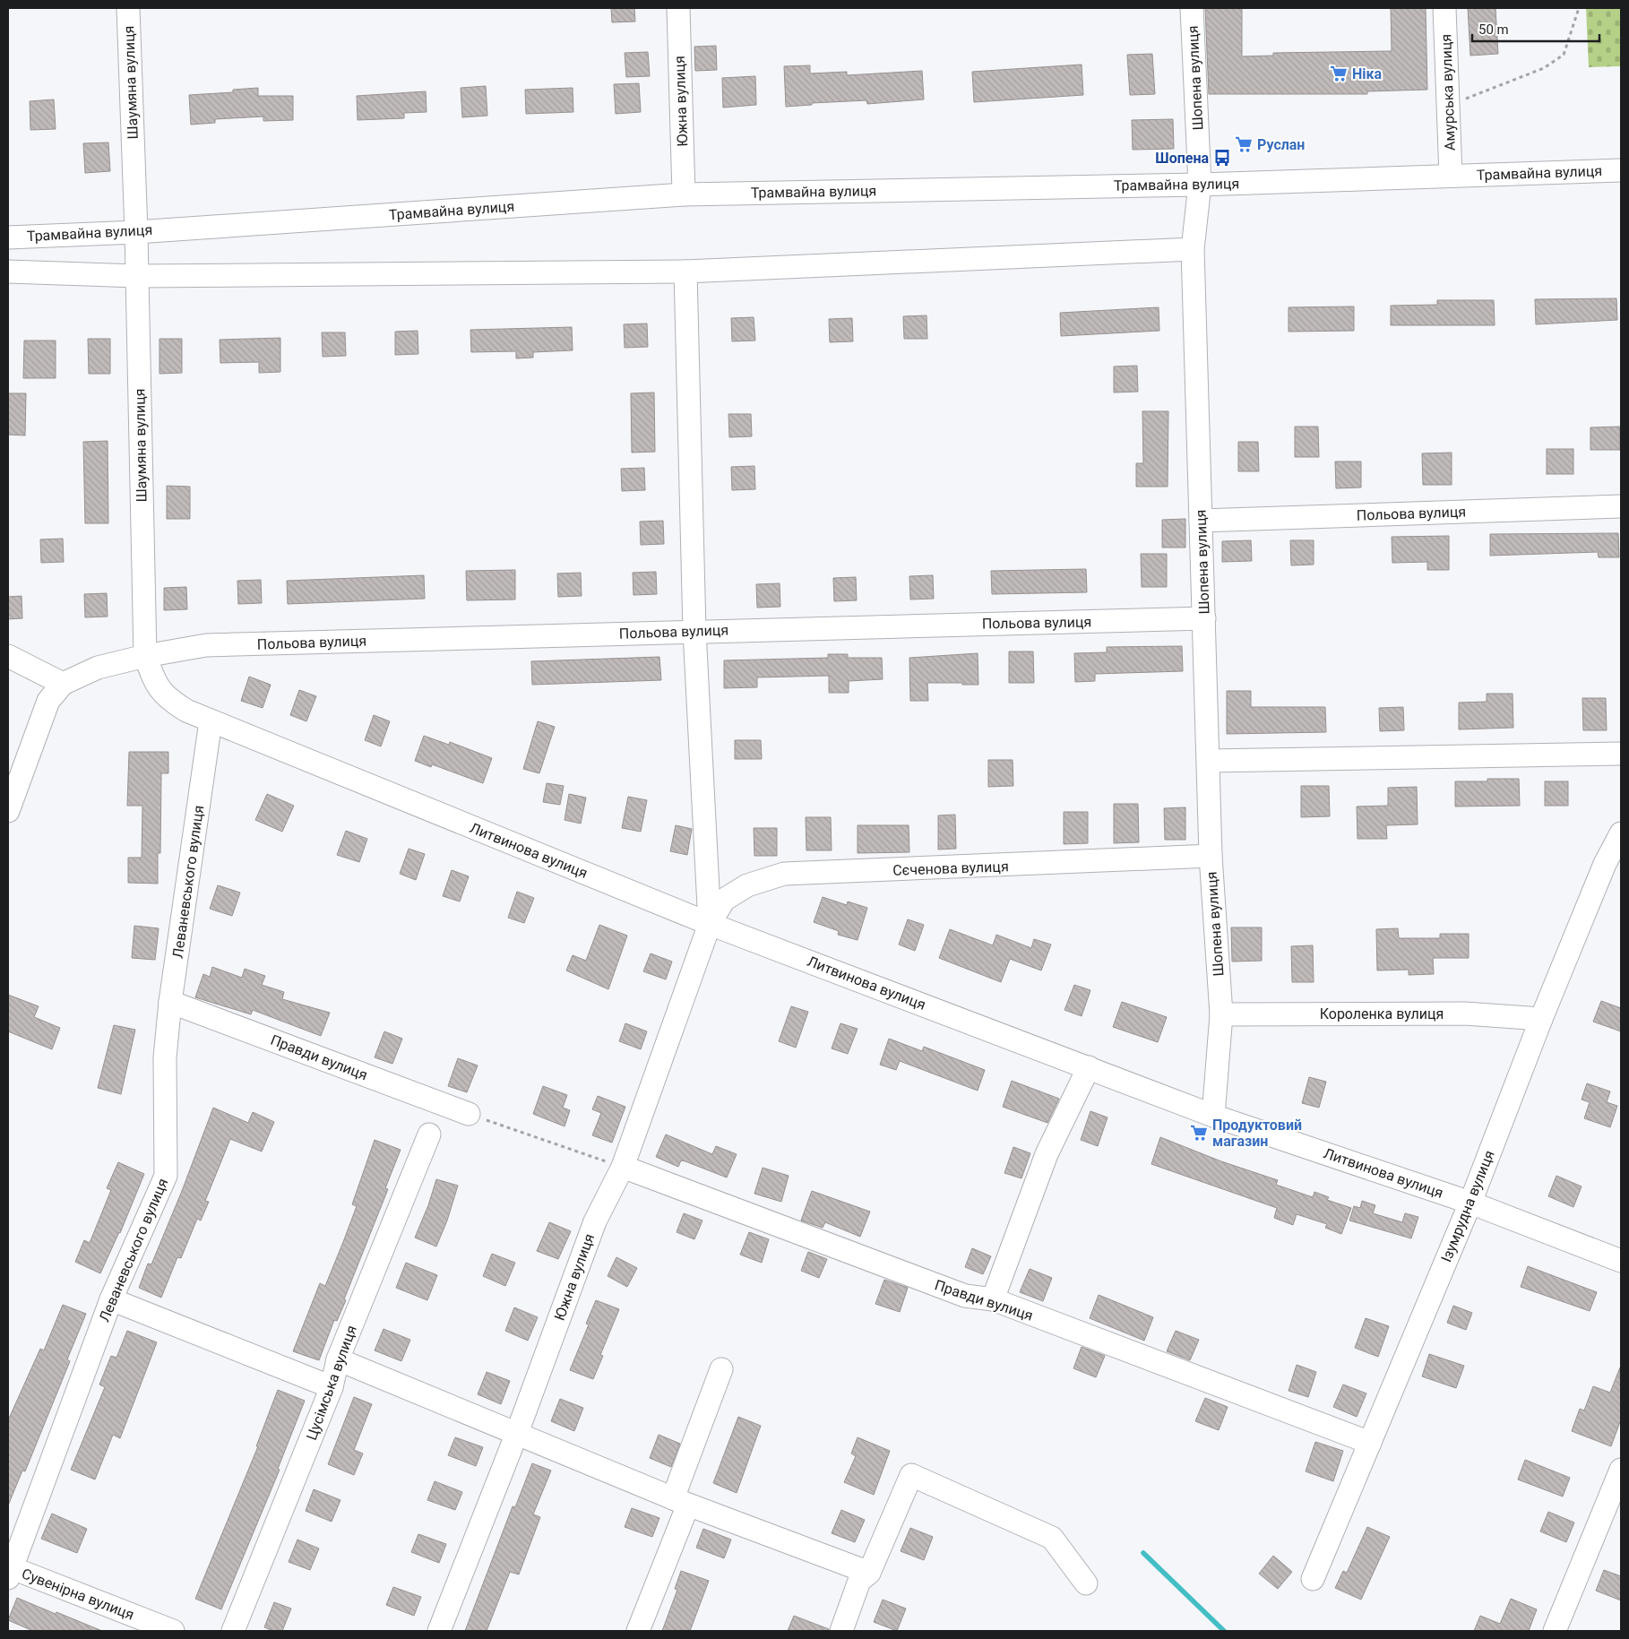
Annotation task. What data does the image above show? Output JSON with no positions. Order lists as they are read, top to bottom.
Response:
{
  "streets": {
    "street": [
      "Шопена вулиця",
      "Шаумяна вулиця",
      "Амурська вулиця",
      "Южна вулиця",
      "Трамвайна вулиця",
      "Польова вулиця",
      "Литвинова вулиця",
      "Сєченова вулиця",
      "Леваневського вулиця",
      "Короленка вулиця",
      "Правди вулиця",
      "Ізумрудна вулиця",
      "Цусімська вулиця",
      "Сувенірна вулиця"
    ]
  },
  "crossings": [
    ["Шопена вулиця", "Трамвайна вулиця"],
    ["Шопена вулиця", "Польова вулиця"],
    ["Шопена вулиця", "Литвинова вулиця"],
    ["Шопена вулиця", "Сєченова вулиця"],
    ["Шопена вулиця", "Короленка вулиця"],
    ["Шаумяна вулиця", "Трамвайна вулиця"],
    ["Шаумяна вулиця", "Польова вулиця"],
    ["Шаумяна вулиця", "Литвинова вулиця"],
    ["Амурська вулиця", "Трамвайна вулиця"],
    ["Южна вулиця", "Трамвайна вулиця"],
    ["Южна вулиця", "Литвинова вулиця"],
    ["Южна вулиця", "Сєченова вулиця"],
    ["Южна вулиця", "Правди вулиця"],
    ["Польова вулиця", "Литвинова вулиця"],
    ["Литвинова вулиця", "Сєченова вулиця"],
    ["Литвинова вулиця", "Леваневського вулиця"],
    ["Литвинова вулиця", "Ізумрудна вулиця"],
    ["Леваневського вулиця", "Правди вулиця"],
    ["Леваневського вулиця", "Сувенірна вулиця"],
    ["Короленка вулиця", "Ізумрудна вулиця"],
    ["Правди вулиця", "Ізумрудна вулиця"]
  ],
  "places": {
    "supermarket": ["Ніка", "Руслан", "Продуктовий магазин"],
    "bus stop": ["Шопена"]
  },
  "scale_bar": "50 m"
}
